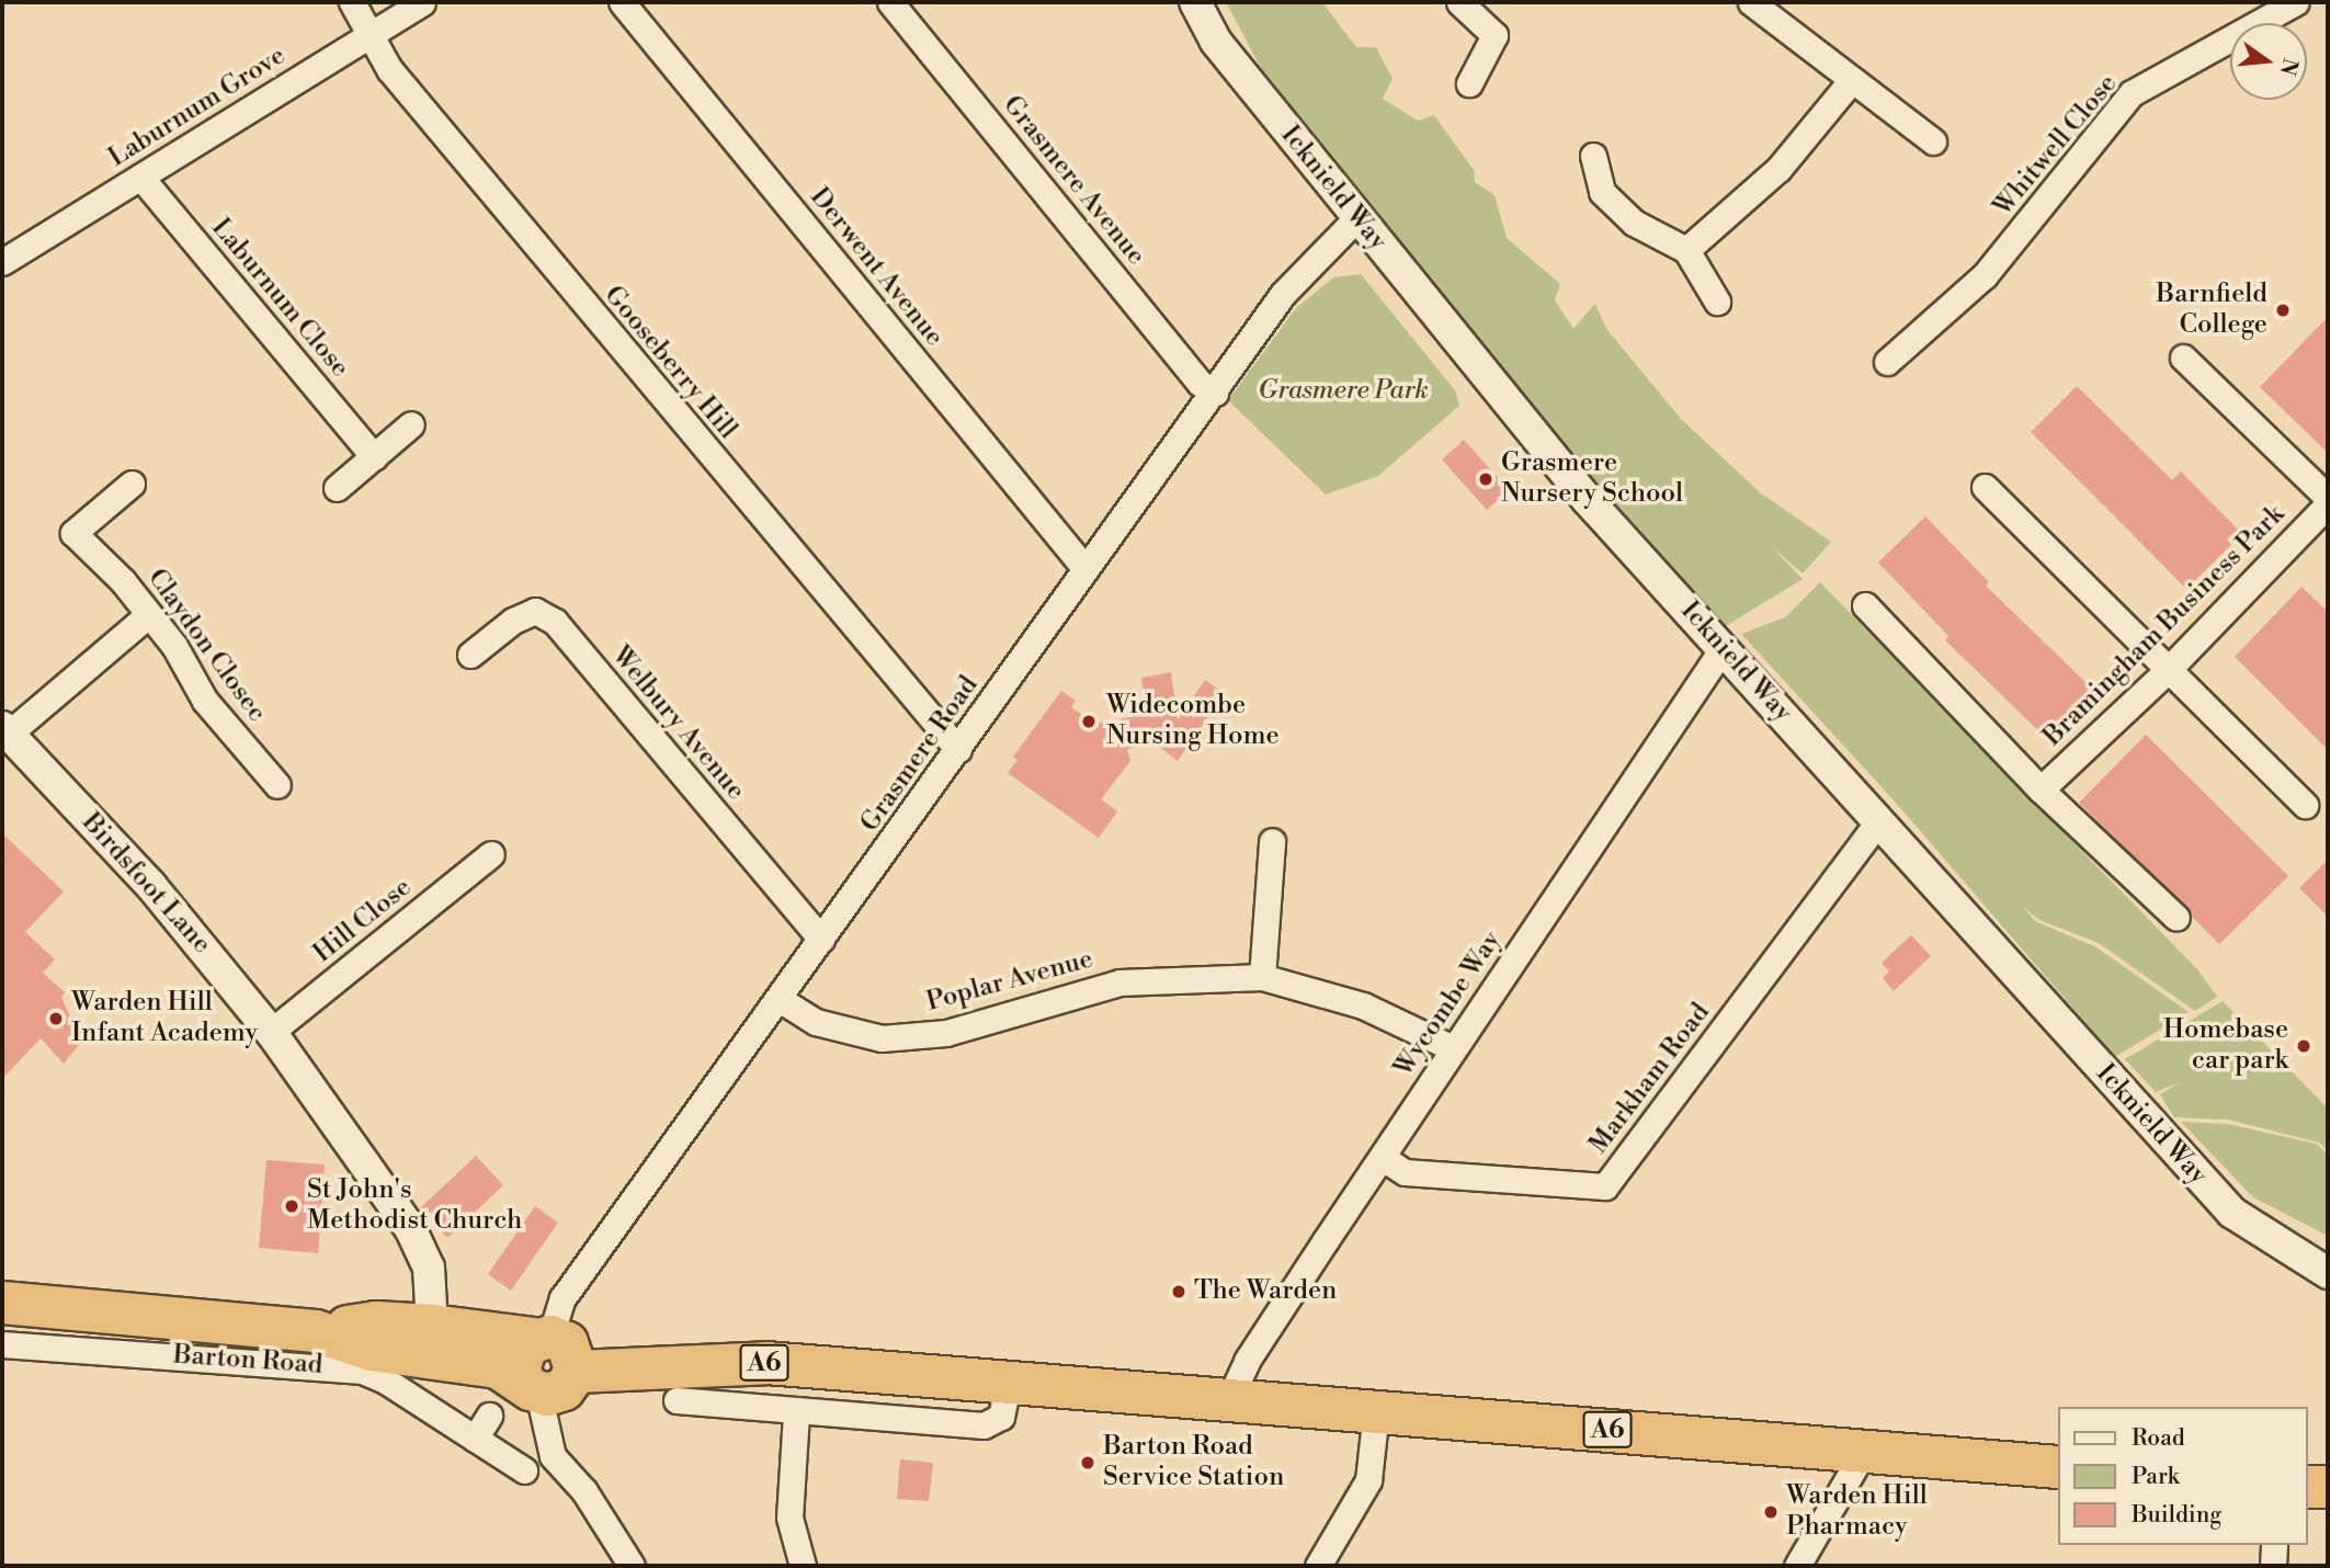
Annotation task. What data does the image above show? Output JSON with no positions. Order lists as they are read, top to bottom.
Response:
{
  "streets": {
    "highway": ["Barton Road", "A6"],
    "street": [
      "Laburnum Grove",
      "Whitwell Close",
      "Grasmere Avenue",
      "Icknield Way",
      "Derwent Avenue",
      "Laburnum Close",
      "Gooseberry Hill",
      "Bramingham Business Park",
      "Claydon Closec",
      "Welbury Avenue",
      "Grasmere Road",
      "Birdsfoot Lane",
      "Hill Close",
      "Poplar Avenue",
      "Wycombe Way",
      "Markham Road"
    ]
  },
  "crossings": [
    ["Laburnum Grove", "Laburnum Close"],
    ["Laburnum Grove", "Gooseberry Hill"],
    ["Grasmere Avenue", "Grasmere Road"],
    ["Icknield Way", "Grasmere Road"],
    ["Icknield Way", "Wycombe Way"],
    ["Icknield Way", "Markham Road"],
    ["Derwent Avenue", "Grasmere Road"],
    ["Gooseberry Hill", "Grasmere Road"],
    ["Welbury Avenue", "Grasmere Road"],
    ["Grasmere Road", "Poplar Avenue"],
    ["Grasmere Road", "Barton Road"],
    ["Grasmere Road", "A6"],
    ["Birdsfoot Lane", "Hill Close"],
    ["Birdsfoot Lane", "Barton Road"],
    ["Poplar Avenue", "Wycombe Way"],
    ["Wycombe Way", "Markham Road"],
    ["Wycombe Way", "A6"],
    ["Barton Road", "A6"]
  ],
  "parks": ["Grasmere Park"],
  "places": [
    "Barnfield College",
    "Grasmere Nursery School",
    "Widecombe Nursing Home",
    "Warden Hill Infant Academy",
    "Homebase car park",
    "St John's Methodist Church",
    "The Warden",
    "Barton Road Service Station",
    "Warden Hill Pharmacy"
  ],
  "legend": ["Road", "Park", "Building"],
  "north": "right"
}
